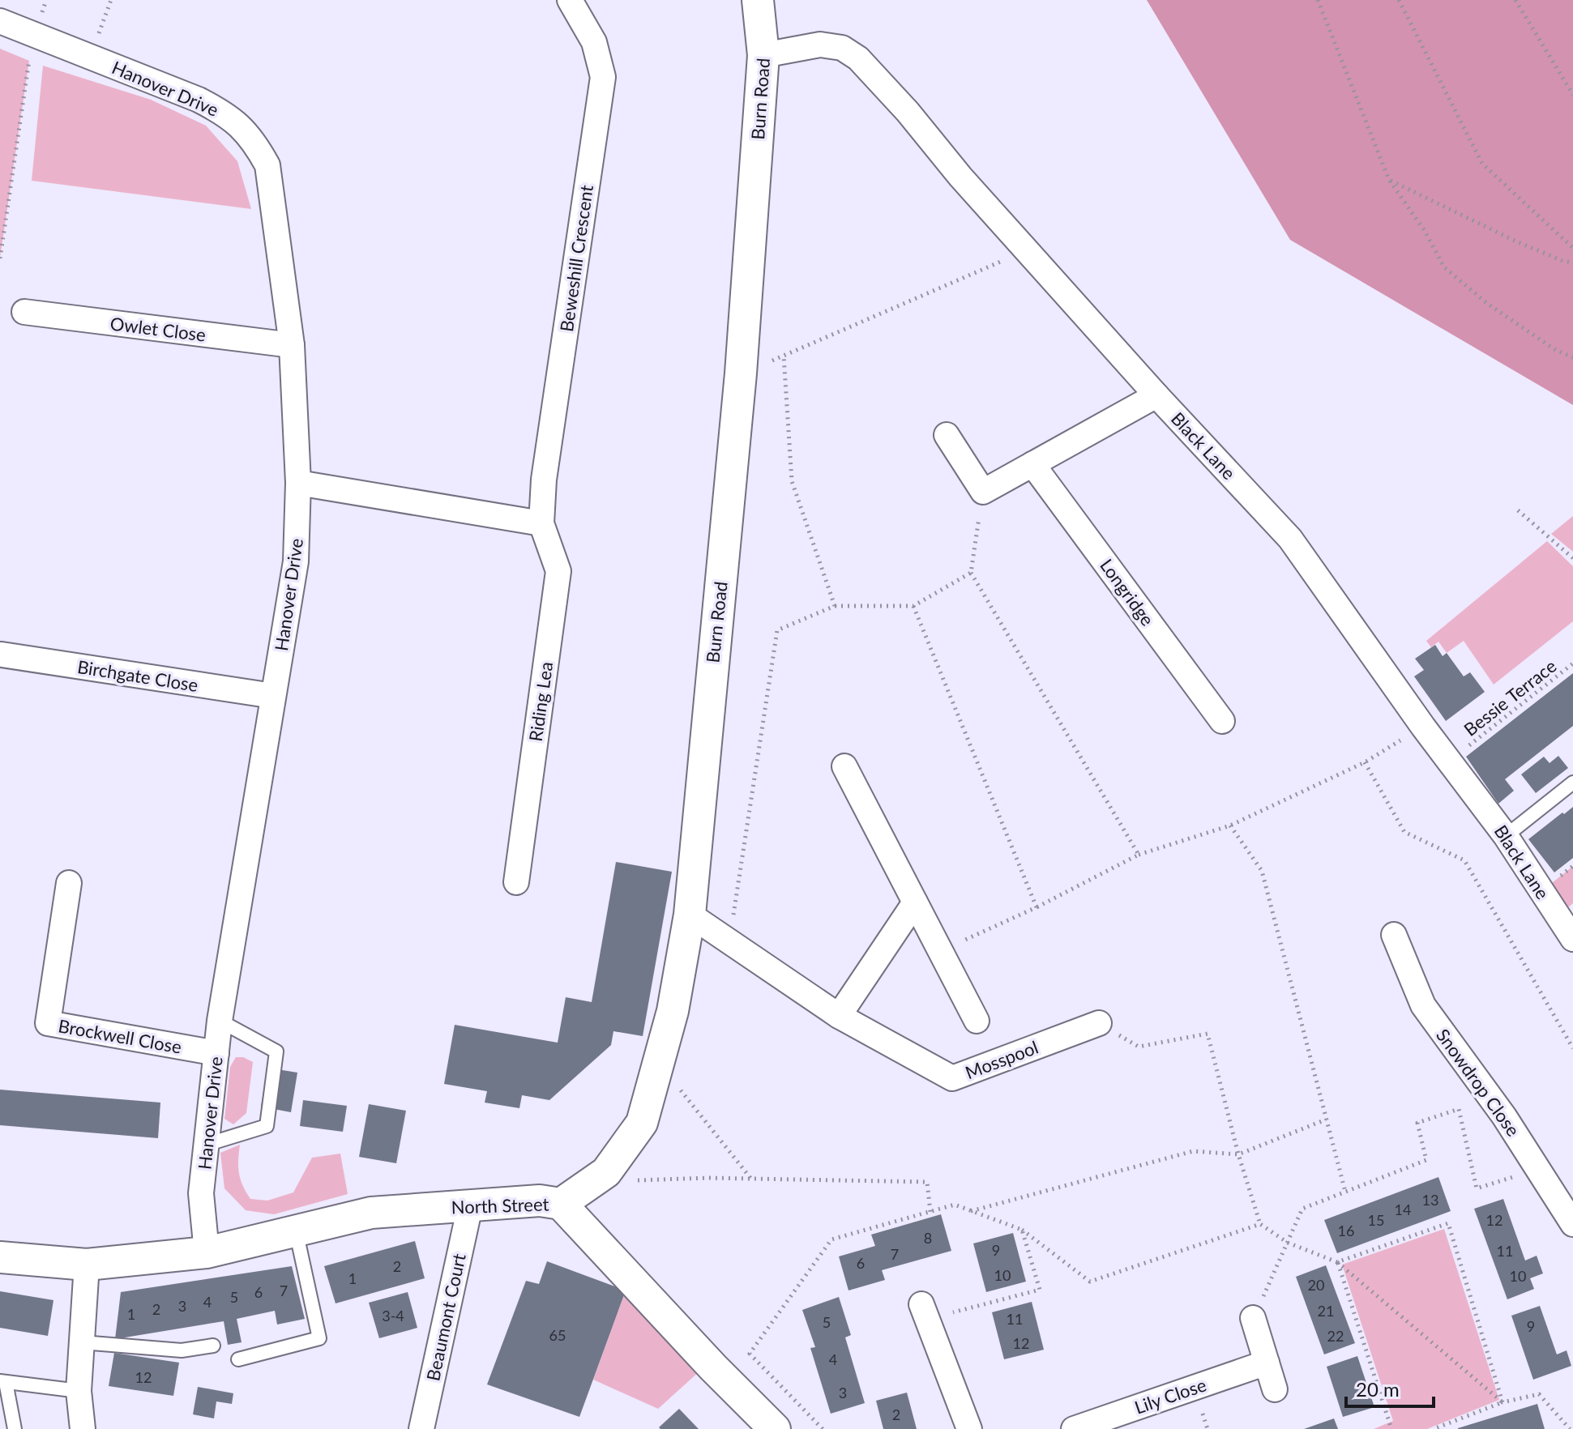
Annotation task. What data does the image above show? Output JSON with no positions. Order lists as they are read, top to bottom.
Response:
{
  "streets": {
    "street": [
      "Hanover Drive",
      "Burn Road",
      "Beweshill Crescent",
      "Owlet Close",
      "Black Lane",
      "Longridge",
      "Birchgate Close",
      "Riding Lea",
      "Brockwell Close",
      "Mosspool",
      "Snowdrop Close",
      "North Street",
      "Beaumont Court",
      "Lily Close"
    ],
    "path": ["Bessie Terrace"]
  },
  "crossings": [
    ["Hanover Drive", "Owlet Close"],
    ["Hanover Drive", "Birchgate Close"],
    ["Hanover Drive", "Brockwell Close"],
    ["Hanover Drive", "North Street"],
    ["Burn Road", "Black Lane"],
    ["Burn Road", "Mosspool"],
    ["Burn Road", "North Street"],
    ["Beweshill Crescent", "Riding Lea"],
    ["North Street", "Beaumont Court"]
  ],
  "house_numbers": [
    "13",
    "14",
    "15",
    "12",
    "16",
    "8",
    "9",
    "11",
    "7",
    "6",
    "2",
    "10",
    "10",
    "1",
    "20",
    "7",
    "6",
    "5",
    "4",
    "3",
    "2",
    "21",
    "1",
    "3-4",
    "11",
    "5",
    "9",
    "65",
    "22",
    "12",
    "4",
    "12",
    "3",
    "2"
  ],
  "scale_bar": "20 m"
}
